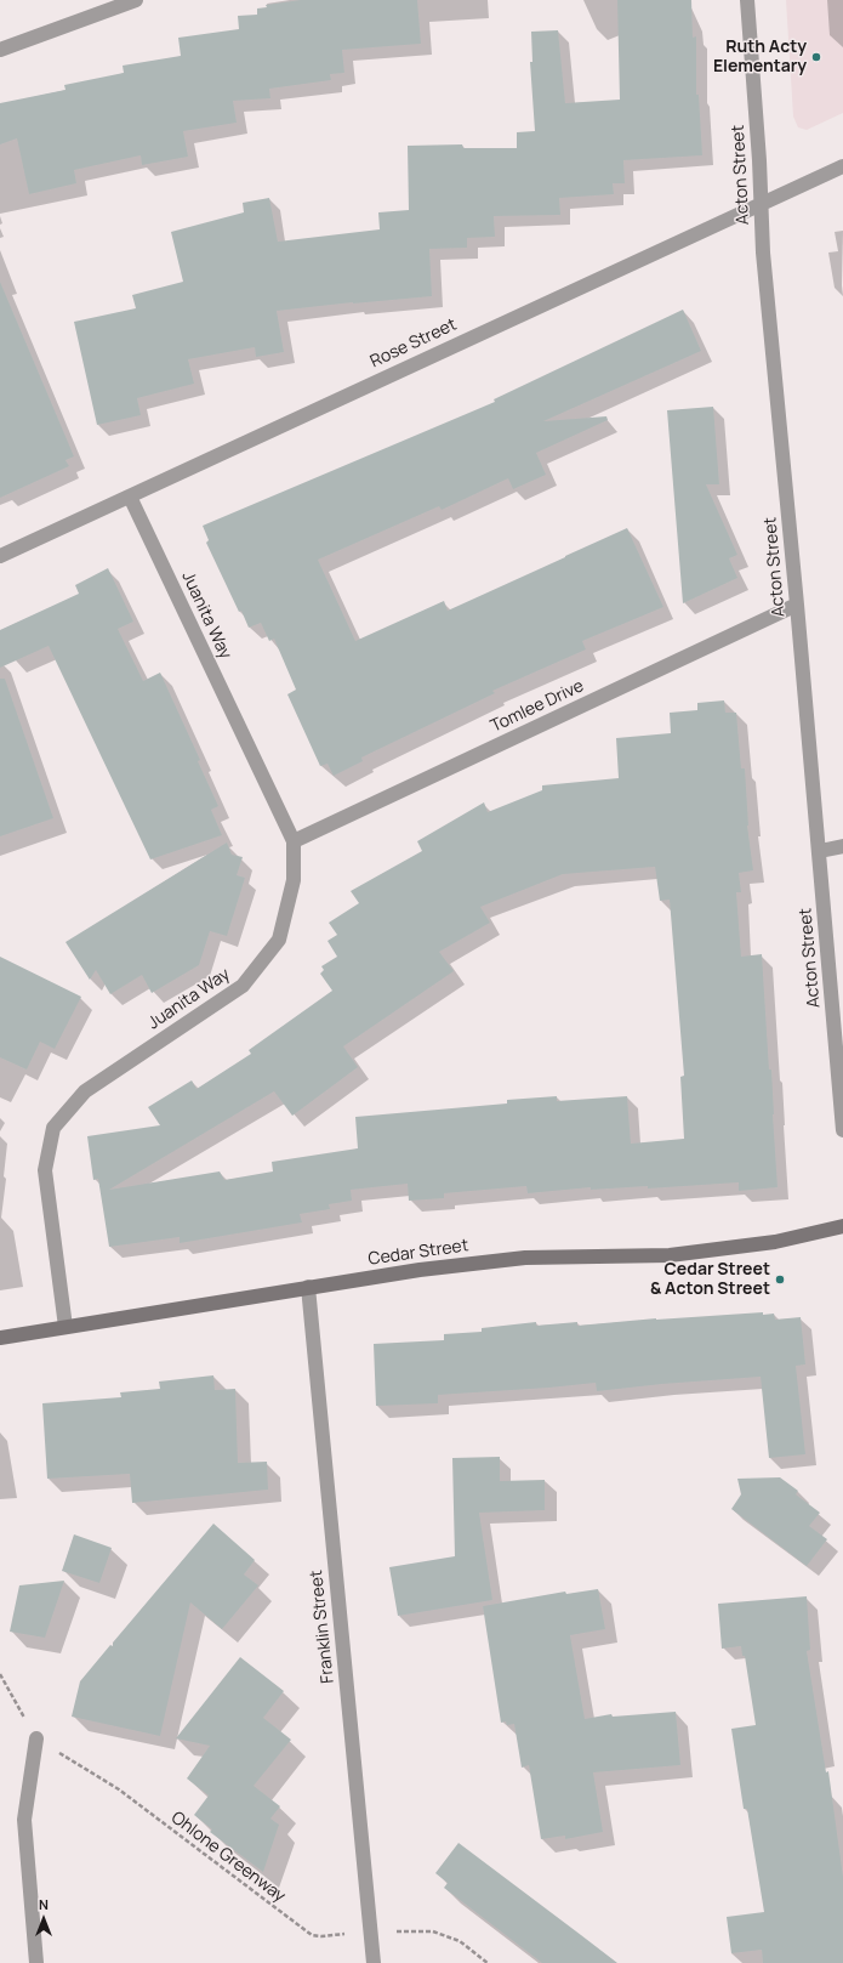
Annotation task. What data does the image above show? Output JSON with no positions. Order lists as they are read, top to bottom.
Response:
{
  "streets": {
    "street": [
      "Acton Street",
      "Rose Street",
      "Juanita Way",
      "Tomlee Drive",
      "Cedar Street",
      "Franklin Street"
    ],
    "path": ["Ohlone Greenway"]
  },
  "crossings": [
    ["Acton Street", "Rose Street"],
    ["Acton Street", "Tomlee Drive"],
    ["Rose Street", "Juanita Way"],
    ["Juanita Way", "Tomlee Drive"],
    ["Juanita Way", "Cedar Street"],
    ["Cedar Street", "Franklin Street"],
    ["Franklin Street", "Ohlone Greenway"]
  ],
  "places": ["Ruth Acty Elementary", "Cedar Street & Acton Street"],
  "north": "top"
}
